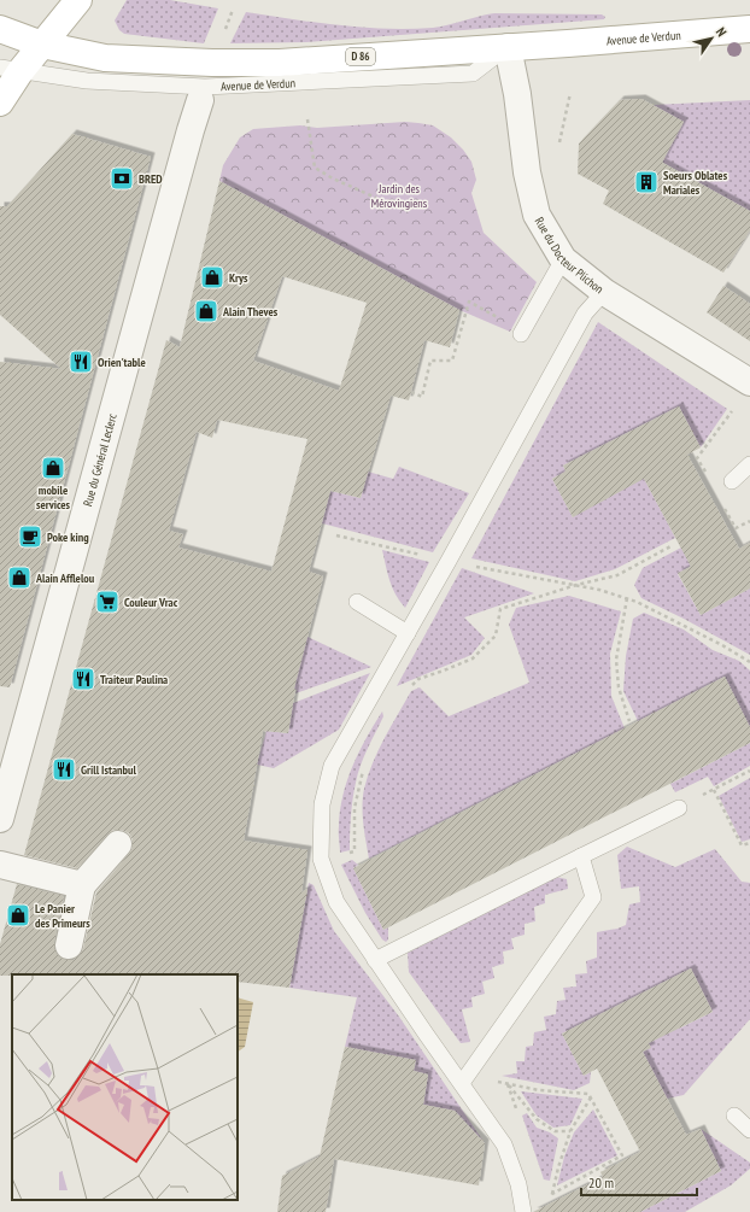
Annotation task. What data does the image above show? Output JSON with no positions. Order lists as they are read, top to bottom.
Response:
{
  "streets": {
    "main road": ["Avenue de Verdun", "D 86"],
    "street": ["Rue du Docteur Plichon", "Rue du Général Leclerc"]
  },
  "crossings": [
    ["Avenue de Verdun", "Rue du Docteur Plichon"]
  ],
  "parks": ["Jardin des Mérovingiens"],
  "places": {
    "bank": ["BRED"],
    "building": ["Soeurs Oblates Mariales"],
    "shop": [
      "Krys",
      "Alain Theves",
      "mobile services",
      "Alain Afflelou",
      "Le Panier des Primeurs"
    ],
    "restaurant": ["Orien'table", "Traiteur Paulina", "Grill Istanbul"],
    "cafe": ["Poke king"],
    "supermarket": ["Couleur Vrac"]
  },
  "scale_bar": "20 m",
  "north": "top right"
}
